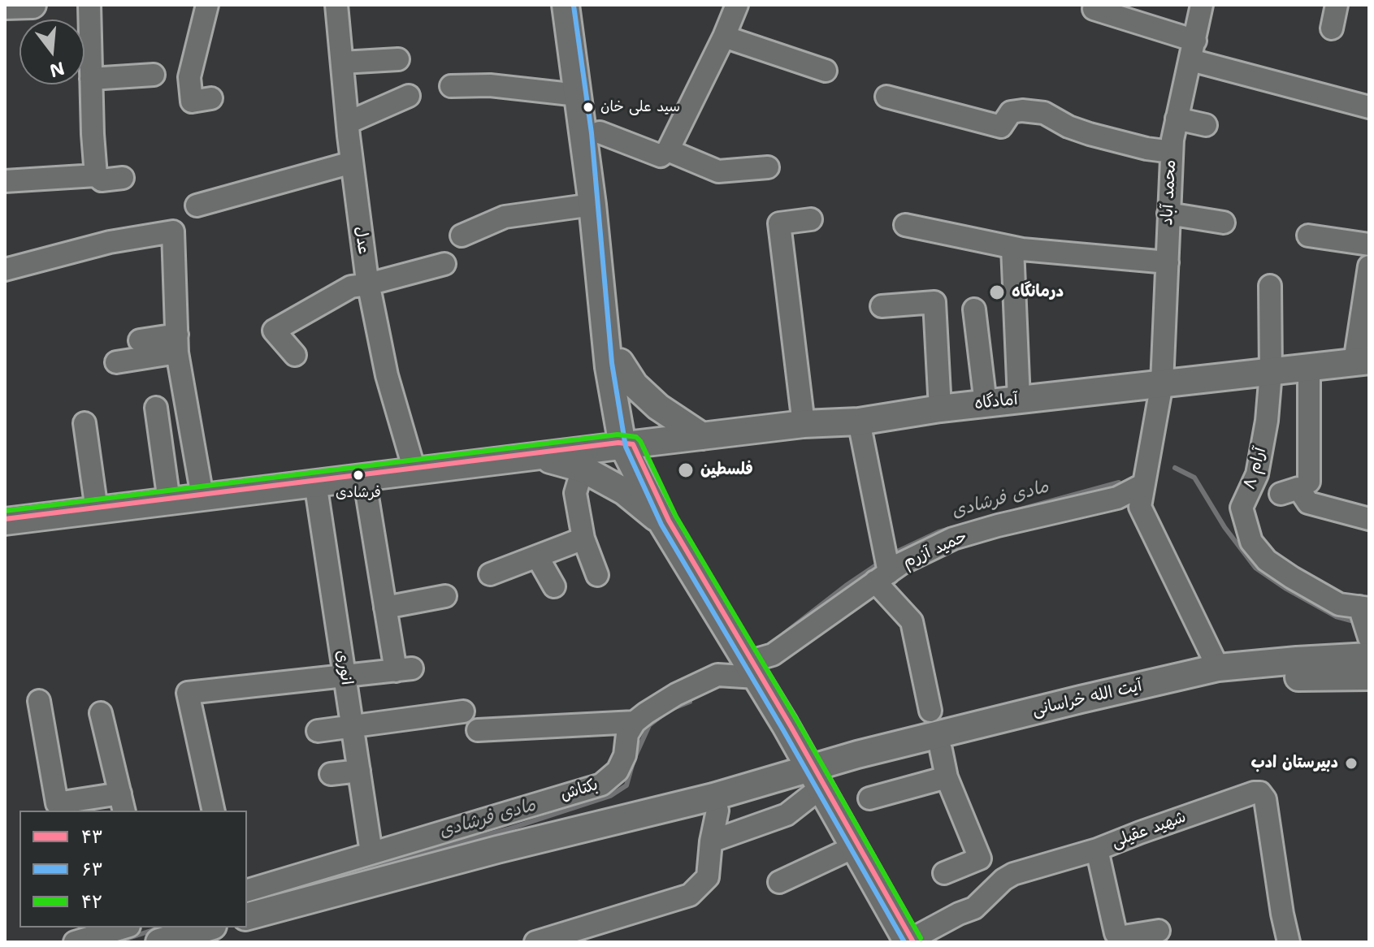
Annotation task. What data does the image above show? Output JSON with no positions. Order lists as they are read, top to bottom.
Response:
{
  "streets": {
    "main road": ["آمادگاه", "آیت الله خراسانی"],
    "street": [
      "محمد آباد",
      "عدل",
      "۸ آرام",
      "حمید آزرم",
      "انوری",
      "بکتاش",
      "شهید عقیلی"
    ]
  },
  "crossings": [
    ["محمد آباد", "آمادگاه"],
    ["محمد آباد", "حمید آزرم"],
    ["محمد آباد", "آیت الله خراسانی"],
    ["آمادگاه", "۸ آرام"],
    ["انوری", "بکتاش"]
  ],
  "water": ["مادی فرشادی"],
  "places": [
    "سید علی خان",
    "درمانگاه",
    "فلسطین",
    "فرشادی",
    "دبیرستان ادب"
  ],
  "lines": ["transit line ۶۳", "transit line ۴۲", "transit line ۴۳"],
  "legend": ["۴۳", "۶۳", "۴۲"],
  "north": "bottom"
}
